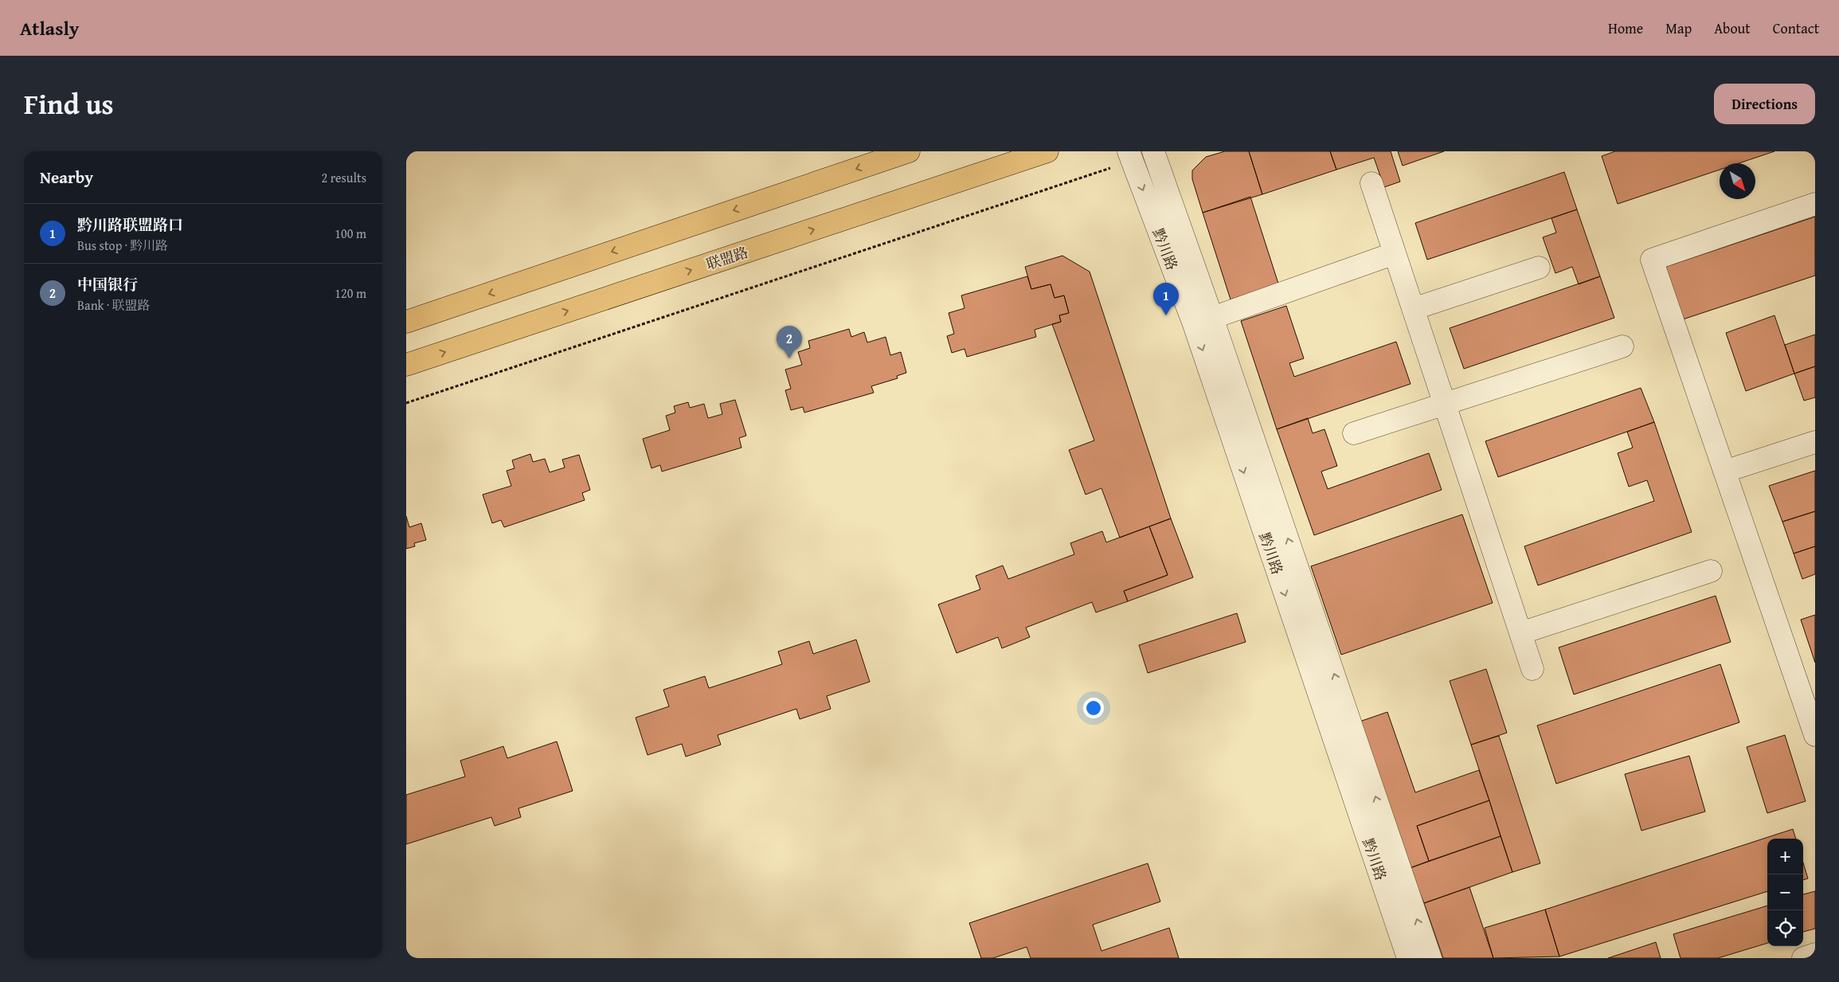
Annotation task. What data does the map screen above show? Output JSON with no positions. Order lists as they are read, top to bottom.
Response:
{
  "streets": {
    "main road": ["联盟路"],
    "street": ["黔川路"]
  },
  "north": "bottom right",
  "page": {
    "header": "Atlasly",
    "nav": [
      "Home",
      "Map",
      "About",
      "Contact"
    ],
    "title": "Find us",
    "buttons": "Directions",
    "heading": ["Nearby", "2 results"],
    "list": [
      {
        "mark": "1",
        "name": "黔川路联盟路口",
        "note": "Bus stop · 黔川路",
        "value": "100 m"
      },
      {
        "mark": "2",
        "name": "中国银行",
        "note": "Bank · 联盟路",
        "value": "120 m"
      }
    ],
    "pins": ["1", "2"],
    "map_buttons": ["+", "−"]
  }
}
